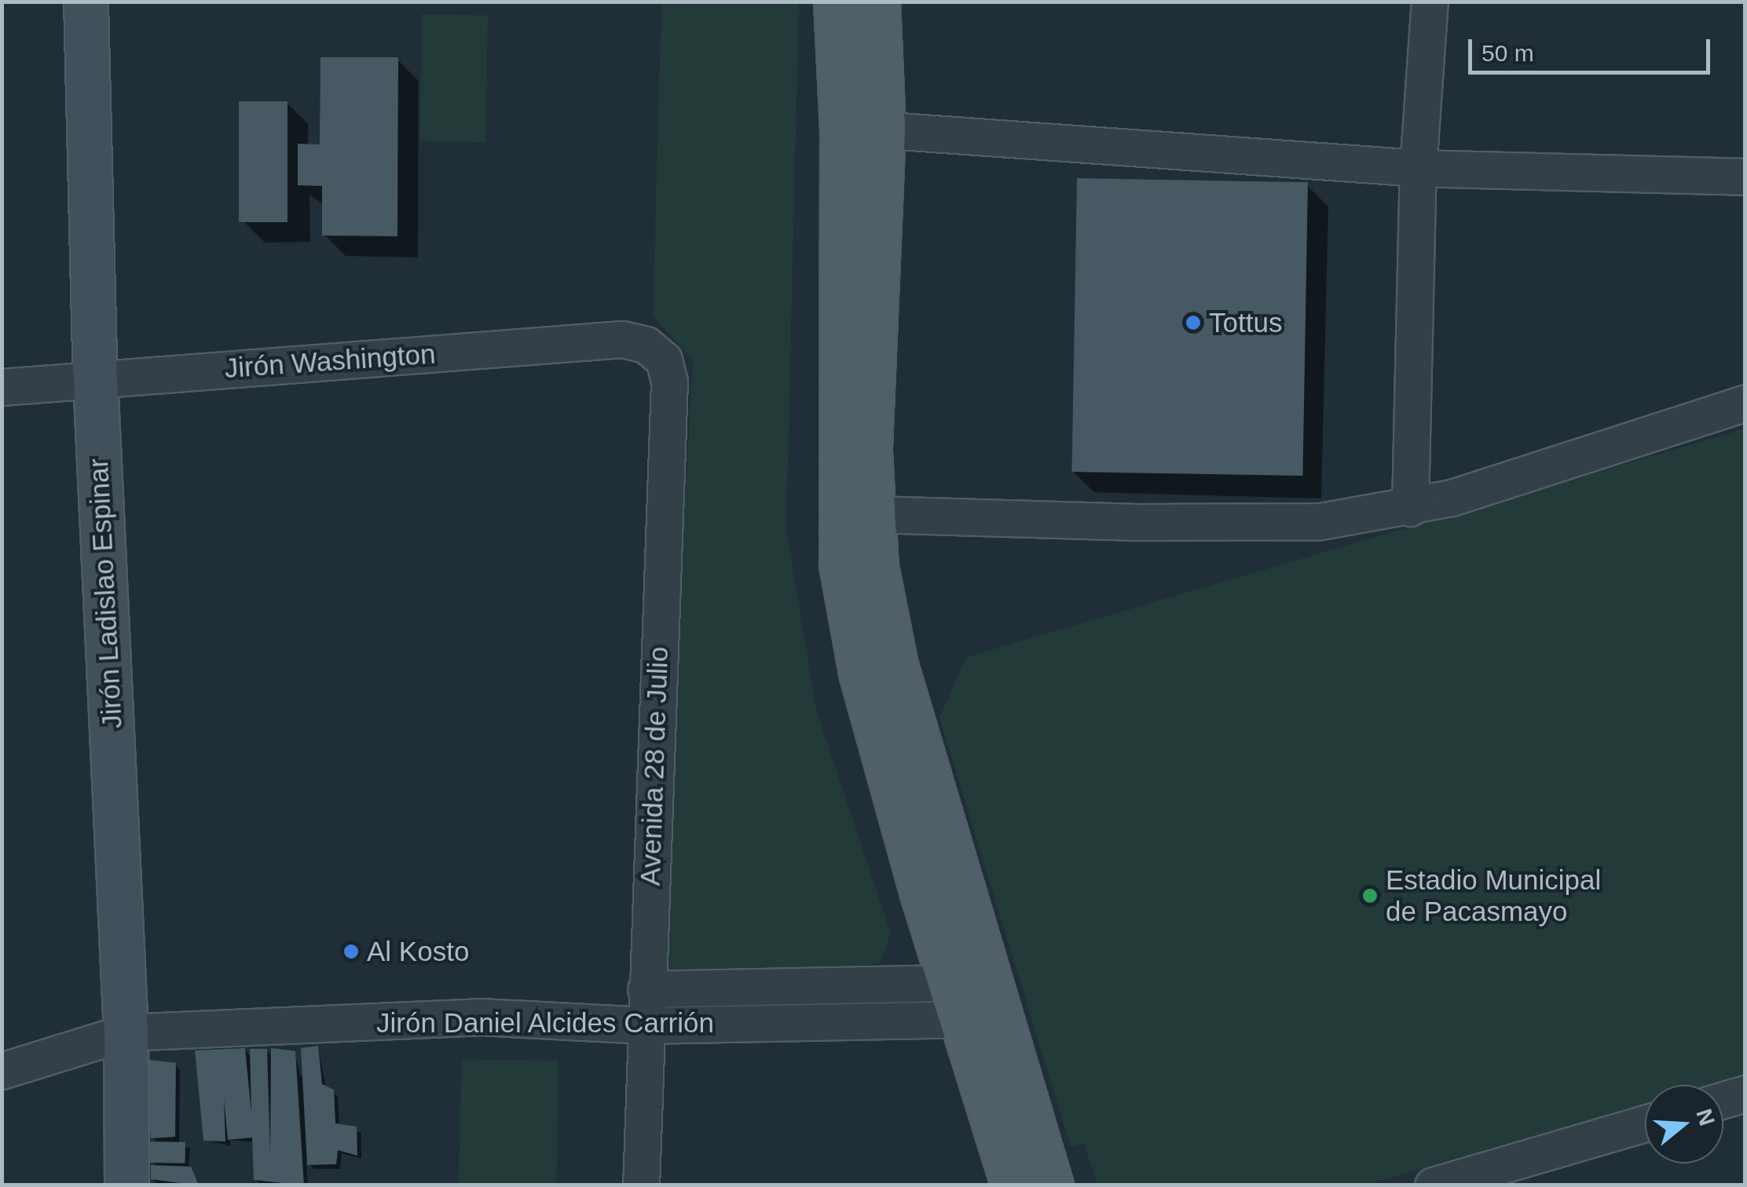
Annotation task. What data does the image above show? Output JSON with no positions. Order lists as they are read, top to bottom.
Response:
{
  "streets": {
    "main road": ["Jirón Ladislao Espinar"],
    "street": ["Jirón Washington", "Avenida 28 de Julio", "Jirón Daniel Alcides Carrión"]
  },
  "crossings": [
    ["Jirón Washington", "Jirón Ladislao Espinar"],
    ["Jirón Washington", "Avenida 28 de Julio"],
    ["Jirón Ladislao Espinar", "Jirón Daniel Alcides Carrión"],
    ["Avenida 28 de Julio", "Jirón Daniel Alcides Carrión"]
  ],
  "places": ["Tottus", "Estadio Municipal de Pacasmayo", "Al Kosto"],
  "scale_bar": "50 m",
  "north": "right"
}
